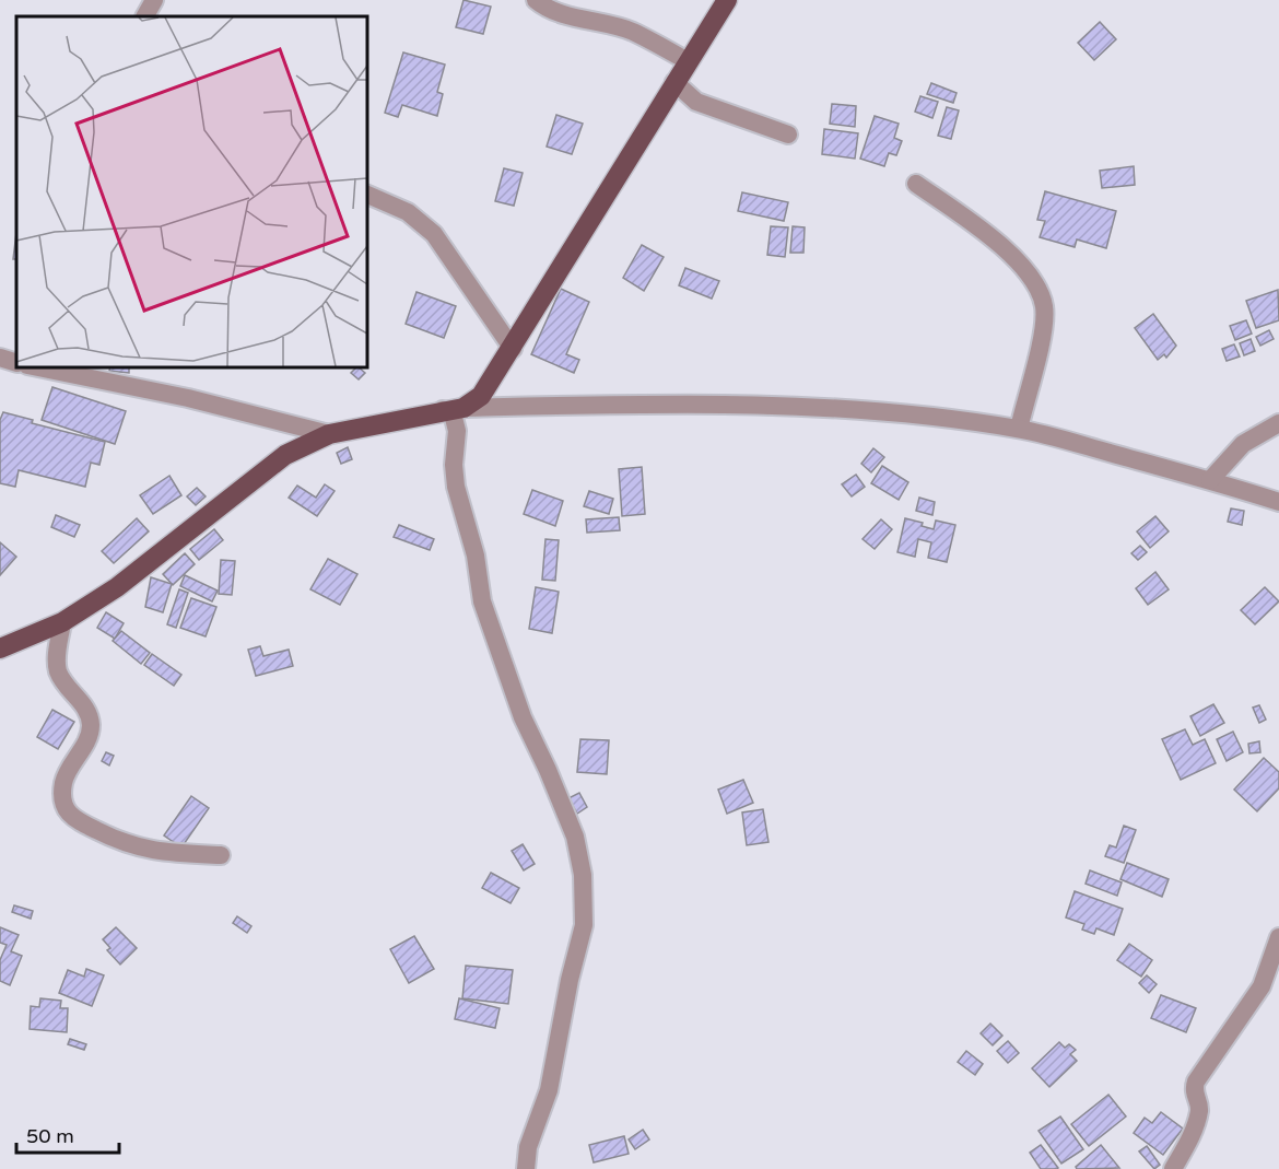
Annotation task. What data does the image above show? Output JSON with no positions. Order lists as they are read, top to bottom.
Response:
{
  "scale_bar": "50 m"
}
